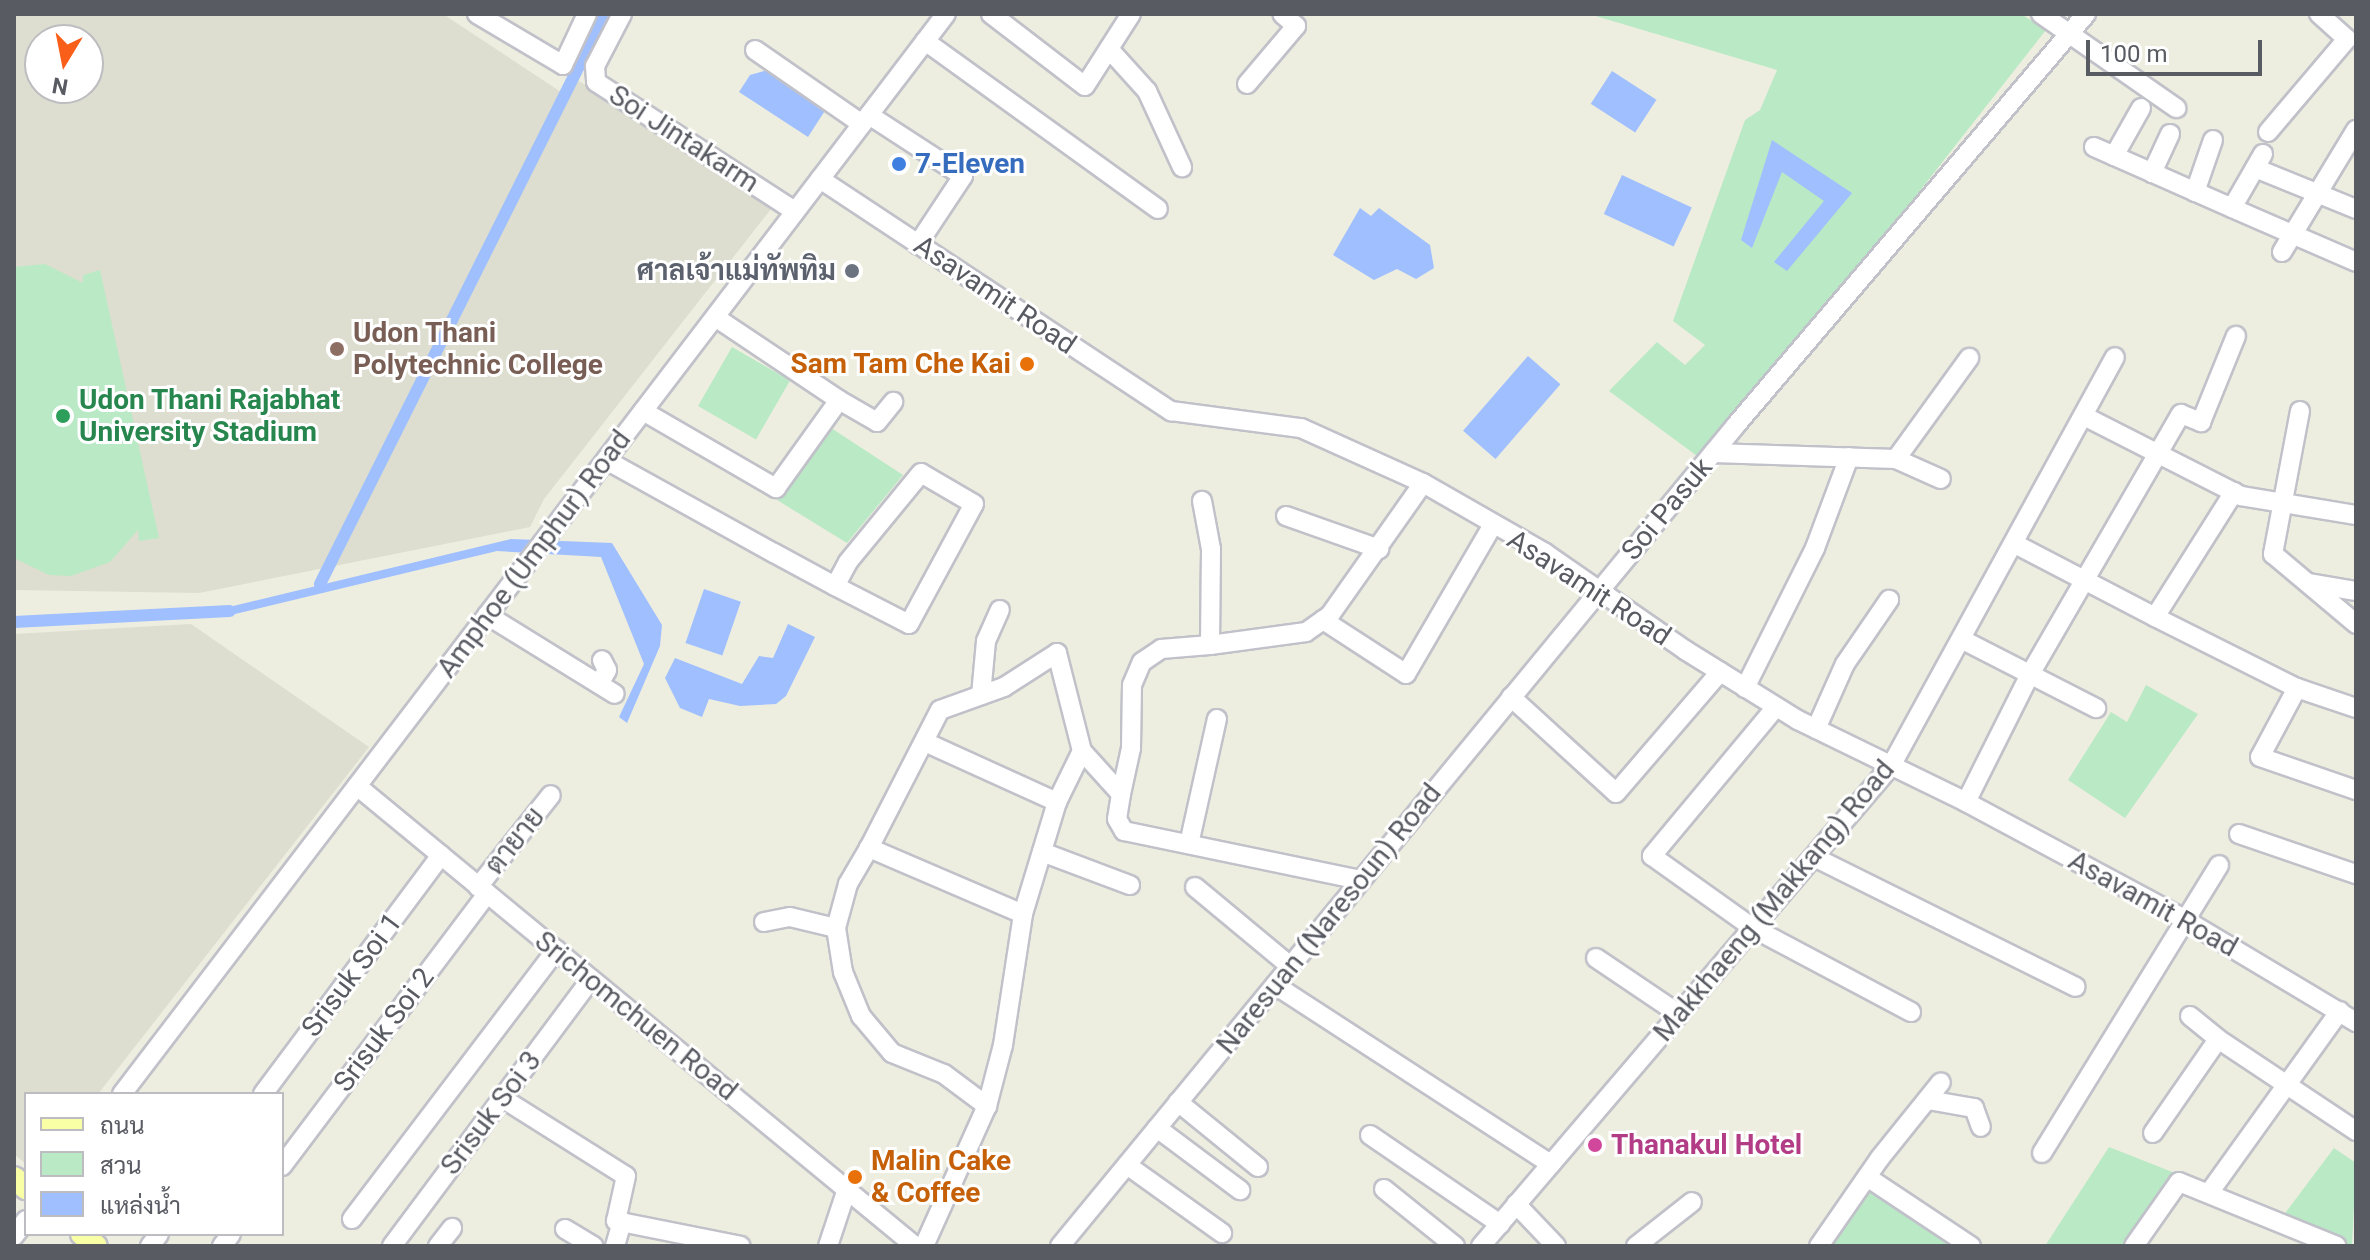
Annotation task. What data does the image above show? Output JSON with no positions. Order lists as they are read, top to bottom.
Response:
{
  "streets": {
    "street": [
      "Soi Jintakarm",
      "Asavamit Road",
      "Soi Pasuk",
      "Amphoe (Umphur) Road",
      "ตายาย",
      "Makkhaeng (Makkang) Road",
      "Naresuan (Naresoun) Road",
      "Srisuk Soi 1",
      "Srichomchuen Road",
      "Srisuk Soi 2",
      "Srisuk Soi 3"
    ]
  },
  "crossings": [
    ["Soi Jintakarm", "Amphoe (Umphur) Road"],
    ["Asavamit Road", "Soi Pasuk"],
    ["Asavamit Road", "Amphoe (Umphur) Road"],
    ["Asavamit Road", "Makkhaeng (Makkang) Road"],
    ["Asavamit Road", "Naresuan (Naresoun) Road"],
    ["Soi Pasuk", "Naresuan (Naresoun) Road"],
    ["Amphoe (Umphur) Road", "Srichomchuen Road"],
    ["ตายาย", "Srichomchuen Road"],
    ["ตายาย", "Srisuk Soi 2"],
    ["Srisuk Soi 1", "Srichomchuen Road"],
    ["Srichomchuen Road", "Srisuk Soi 2"],
    ["Srichomchuen Road", "Srisuk Soi 3"]
  ],
  "places": [
    "7-Eleven",
    "ศาลเจ้าแม่ทัพทิม",
    "Udon Thani Polytechnic College",
    "Sam Tam Che Kai",
    "Udon Thani Rajabhat University Stadium",
    "Thanakul Hotel",
    "Malin Cake & Coffee"
  ],
  "legend": ["ถนน", "สวน", "แหล่งน้ำ"],
  "scale_bar": "100 m",
  "north": "bottom"
}
